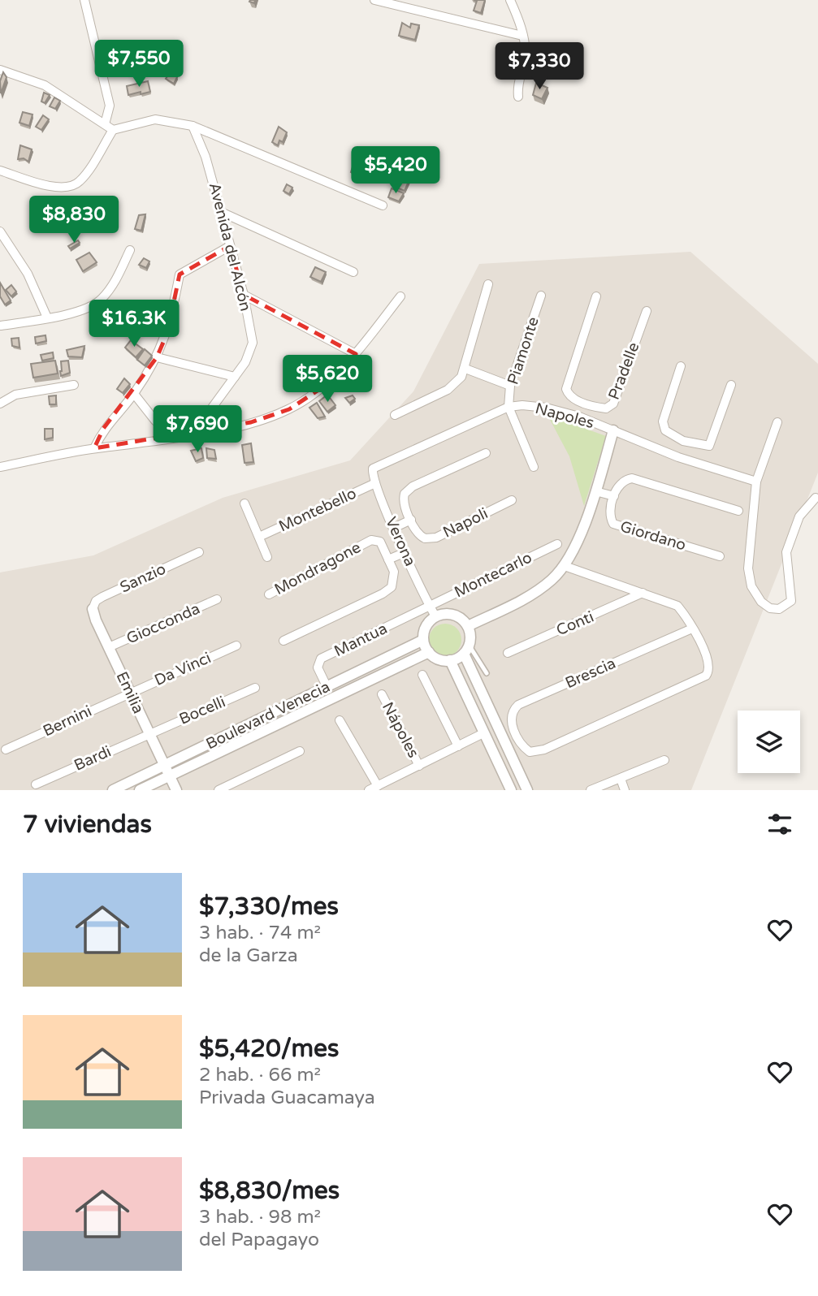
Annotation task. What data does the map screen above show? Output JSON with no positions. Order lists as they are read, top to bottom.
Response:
{
  "streets": {
    "street": [
      "Avenida del Alcón",
      "Piamonte",
      "Pradelle",
      "Napoles",
      "Montebello",
      "Napoli",
      "Giordano",
      "Verona",
      "Mondragone",
      "Montecarlo",
      "Sanzio",
      "Giocconda",
      "Conti",
      "Mantua",
      "Da Vinci",
      "Brescia",
      "Emilia",
      "Bocelli",
      "Boulevard Venecia",
      "Bernini",
      "Nápoles",
      "Bardi"
    ]
  },
  "crossings": [
    ["Piamonte", "Napoles"],
    ["Napoles", "Verona"],
    ["Montebello", "Verona"],
    ["Verona", "Montecarlo"],
    ["Verona", "Mantua"],
    ["Verona", "Boulevard Venecia"],
    ["Montecarlo", "Mantua"],
    ["Sanzio", "Emilia"],
    ["Giocconda", "Emilia"],
    ["Mantua", "Boulevard Venecia"],
    ["Da Vinci", "Emilia"],
    ["Da Vinci", "Bernini"],
    ["Emilia", "Bocelli"],
    ["Emilia", "Boulevard Venecia"],
    ["Emilia", "Bernini"],
    ["Emilia", "Bardi"],
    ["Bocelli", "Bardi"]
  ],
  "page": {
    "price": [
      "$7,550",
      "$7,330",
      "$5,420",
      "$8,830",
      "$16.3K",
      "$5,620",
      "$7,690"
    ],
    "heading": "7 viviendas",
    "list": [
      {
        "name": "$7,330/mes",
        "note": "3 hab. · 74 m² · de la Garza"
      },
      {
        "name": "$5,420/mes",
        "note": "2 hab. · 66 m² · Privada Guacamaya"
      },
      {
        "name": "$8,830/mes",
        "note": "3 hab. · 98 m² · del Papagayo"
      }
    ]
  }
}
